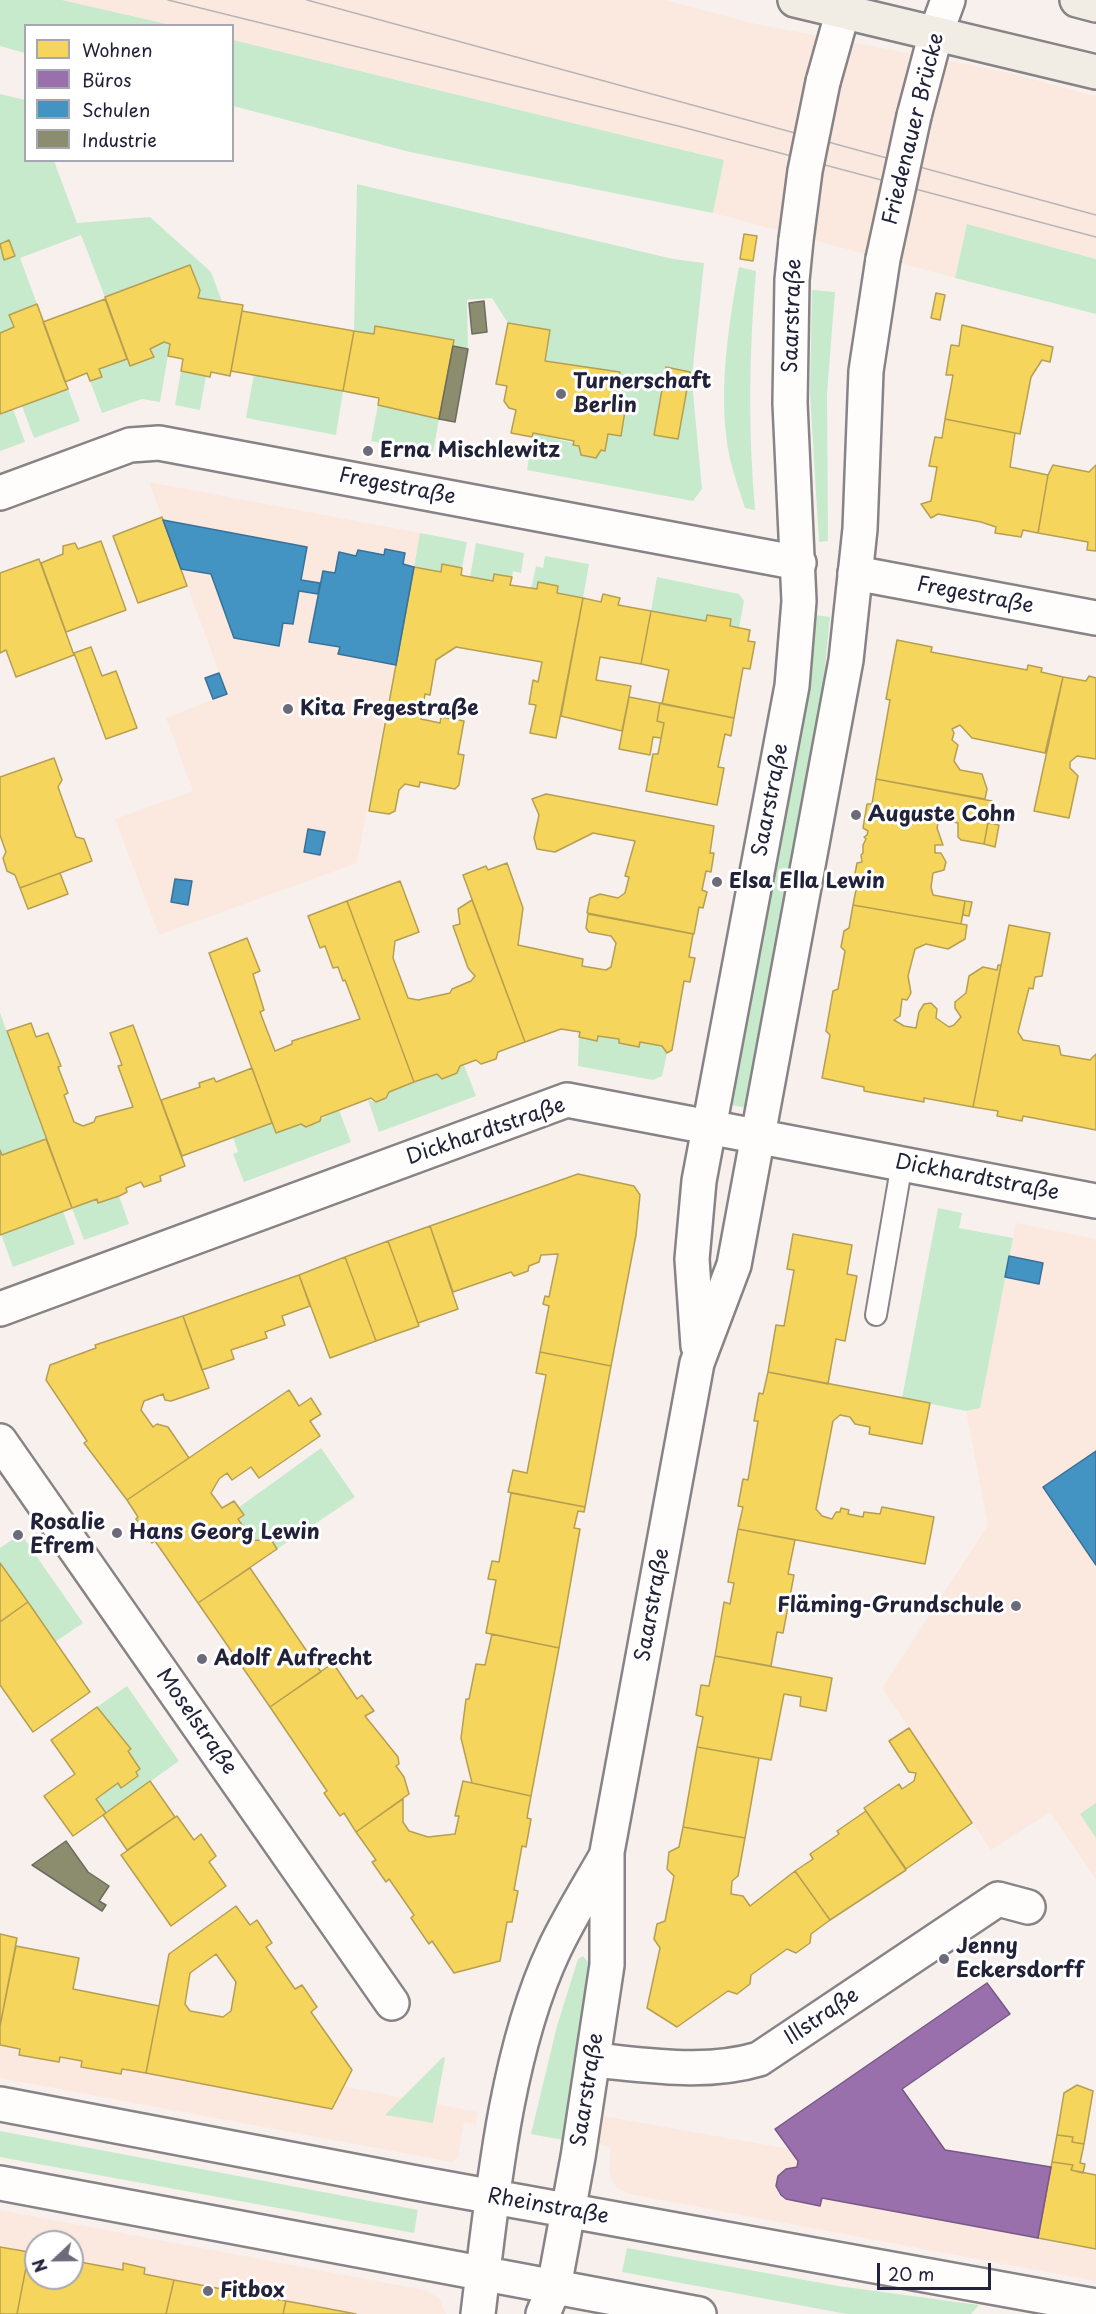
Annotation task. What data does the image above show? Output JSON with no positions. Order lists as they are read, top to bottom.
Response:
{
  "streets": {
    "street": [
      "Friedenauer Brücke",
      "Saarstraße",
      "Fregestraße",
      "Dickhardtstraße",
      "Moselstraße",
      "Illstraße",
      "Rheinstraße"
    ]
  },
  "crossings": [
    ["Friedenauer Brücke", "Saarstraße"],
    ["Saarstraße", "Fregestraße"],
    ["Saarstraße", "Dickhardtstraße"],
    ["Saarstraße", "Illstraße"],
    ["Saarstraße", "Rheinstraße"]
  ],
  "places": [
    "Turnerschaft Berlin",
    "Erna Mischlewitz",
    "Kita Fregestraße",
    "Auguste Cohn",
    "Elsa Ella Lewin",
    "Hans Georg Lewin",
    "Rosalie Efrem",
    "Fläming-Grundschule",
    "Adolf Aufrecht",
    "Jenny Eckersdorff",
    "Fitbox"
  ],
  "legend": [
    "Wohnen",
    "Büros",
    "Schulen",
    "Industrie"
  ],
  "scale_bar": "20 m",
  "north": "left"
}
